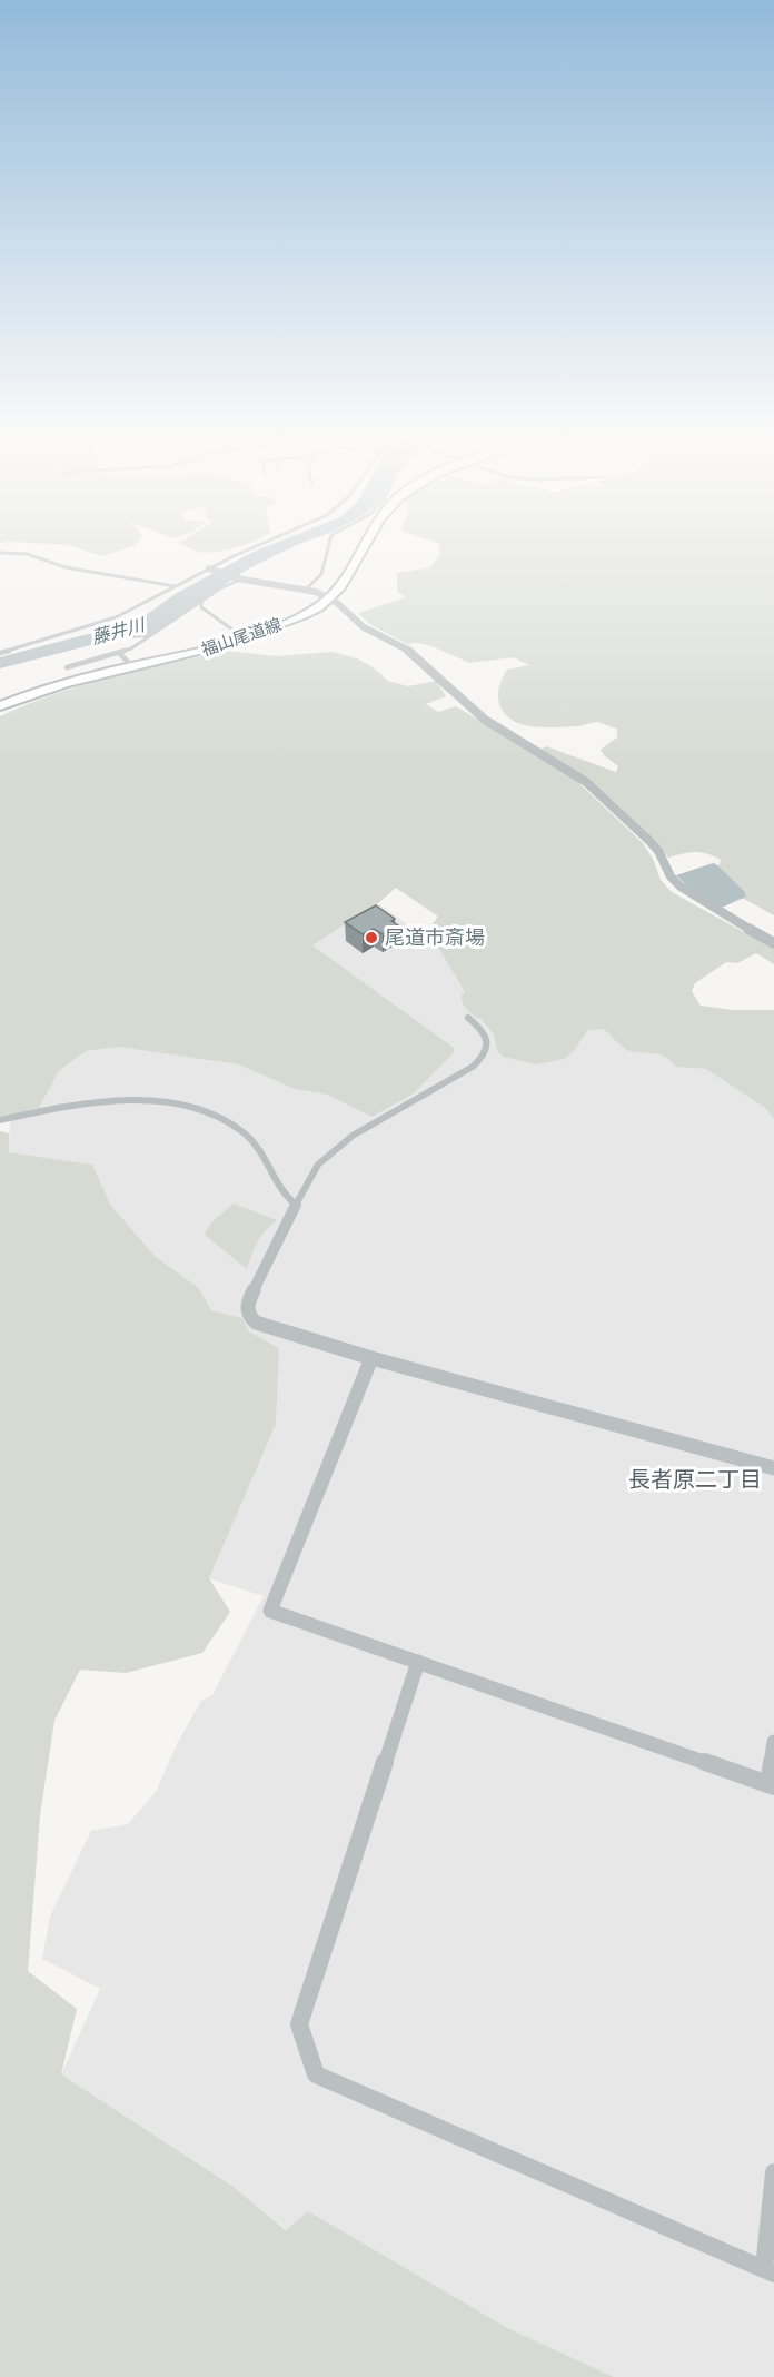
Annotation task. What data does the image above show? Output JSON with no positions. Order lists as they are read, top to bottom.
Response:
{
  "streets": {
    "main road": ["福山尾道線"]
  },
  "districts": ["長者原二丁目"],
  "water": ["藤井川"],
  "places": ["尾道市斎場"]
}
